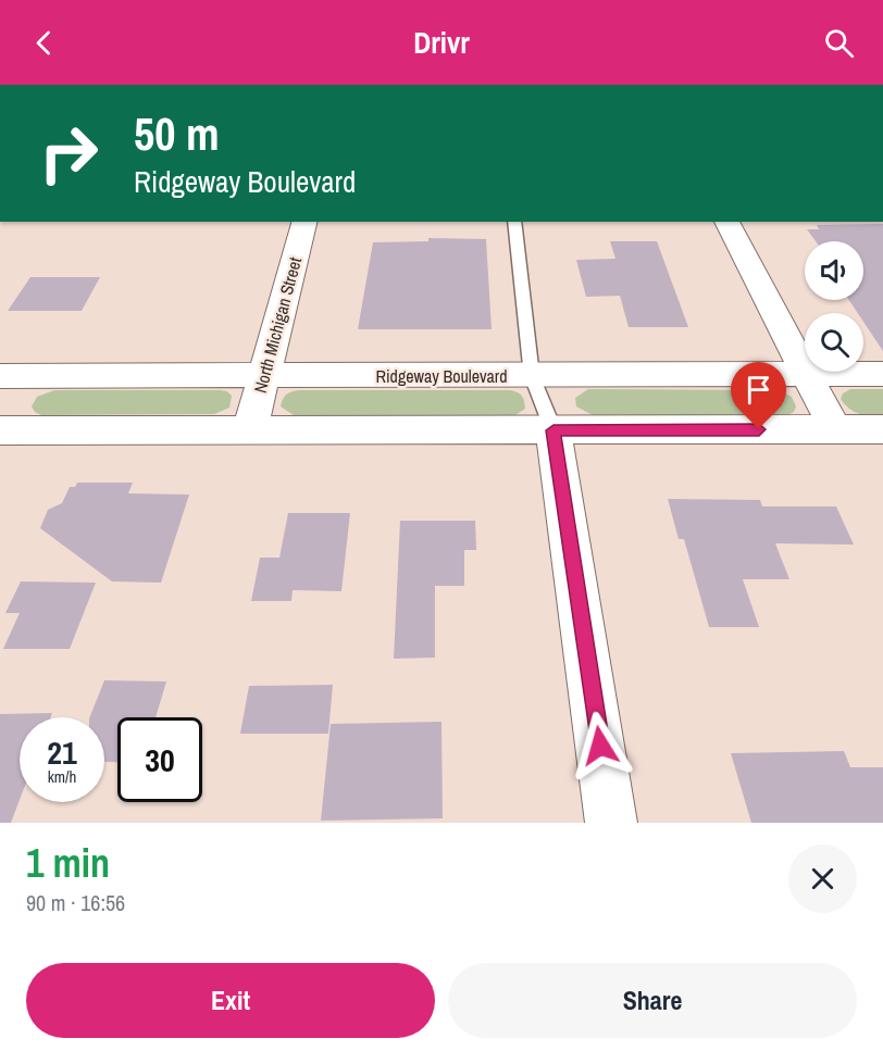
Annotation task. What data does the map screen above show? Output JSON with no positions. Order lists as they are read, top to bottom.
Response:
{
  "streets": {
    "street": ["North Michigan Street", "Ridgeway Boulevard"]
  },
  "crossings": [
    ["North Michigan Street", "Ridgeway Boulevard"]
  ],
  "page": {
    "header": "Drivr",
    "turn": ["50 m", "Ridgeway Boulevard"],
    "speed": "21 km/h",
    "limit": "30",
    "heading": ["1 min", "90 m · 16:56"],
    "buttons": ["Exit", "Share"]
  }
}
